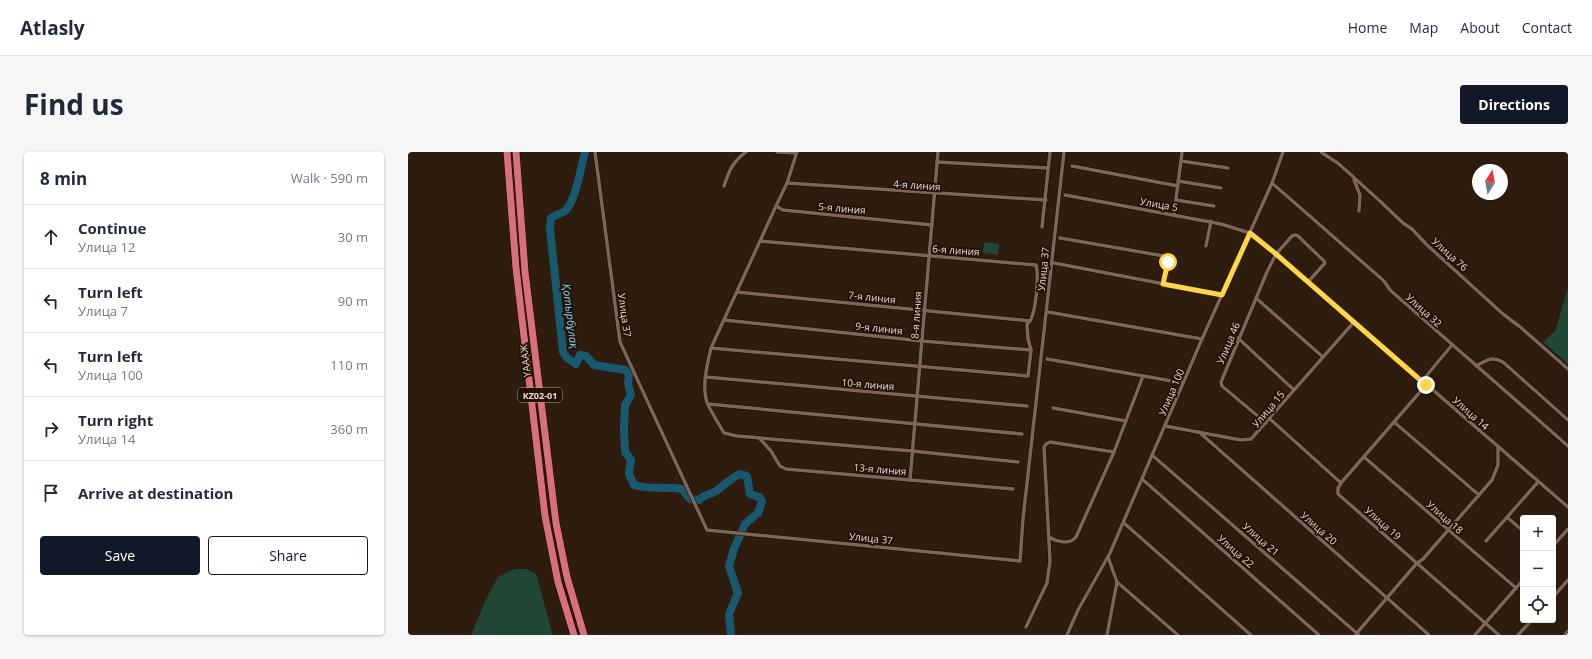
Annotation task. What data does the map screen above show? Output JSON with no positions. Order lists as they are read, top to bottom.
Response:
{
  "streets": {
    "highway": ["ҮАААЖ", "KZ02-01"],
    "street": [
      "4-я линия",
      "Улица 5",
      "5-я линия",
      "6-я линия",
      "Улица 76",
      "Улица 37",
      "7-я линия",
      "Улица 32",
      "8-я линия",
      "9-я линия",
      "Улица 46",
      "10-я линия",
      "Улица 100",
      "Улица 15",
      "Улица 14",
      "13-я линия",
      "Улица 18",
      "Улица 19",
      "Улица 20",
      "Улица 21",
      "Улица 22"
    ]
  },
  "crossings": [
    ["4-я линия", "8-я линия"],
    ["Улица 5", "Улица 100"],
    ["Улица 5", "Улица 14"],
    ["5-я линия", "8-я линия"],
    ["6-я линия", "7-я линия"],
    ["6-я линия", "8-я линия"],
    ["6-я линия", "9-я линия"],
    ["7-я линия", "8-я линия"],
    ["Улица 32", "Улица 100"],
    ["8-я линия", "9-я линия"],
    ["8-я линия", "10-я линия"],
    ["8-я линия", "13-я линия"],
    ["Улица 46", "Улица 15"],
    ["Улица 46", "Улица 14"],
    ["Улица 100", "Улица 15"],
    ["Улица 100", "Улица 14"],
    ["Улица 100", "Улица 21"],
    ["Улица 100", "Улица 22"],
    ["Улица 15", "Улица 14"],
    ["Улица 15", "Улица 20"]
  ],
  "water": ["Қотырбұлақ"],
  "north": "top",
  "page": {
    "header": "Atlasly",
    "nav": [
      "Home",
      "Map",
      "About",
      "Contact"
    ],
    "title": "Find us",
    "buttons": [
      "Directions",
      ["Save", "Share"]
    ],
    "heading": ["8 min", "Walk · 590 m"],
    "list": [
      ["Continue", "Улица 12", "30 m"],
      ["Turn left", "Улица 7", "90 m"],
      ["Turn left", "Улица 100", "110 m"],
      ["Turn right", "Улица 14", "360 m"],
      "Arrive at destination"
    ],
    "map_buttons": ["+", "−"]
  }
}
